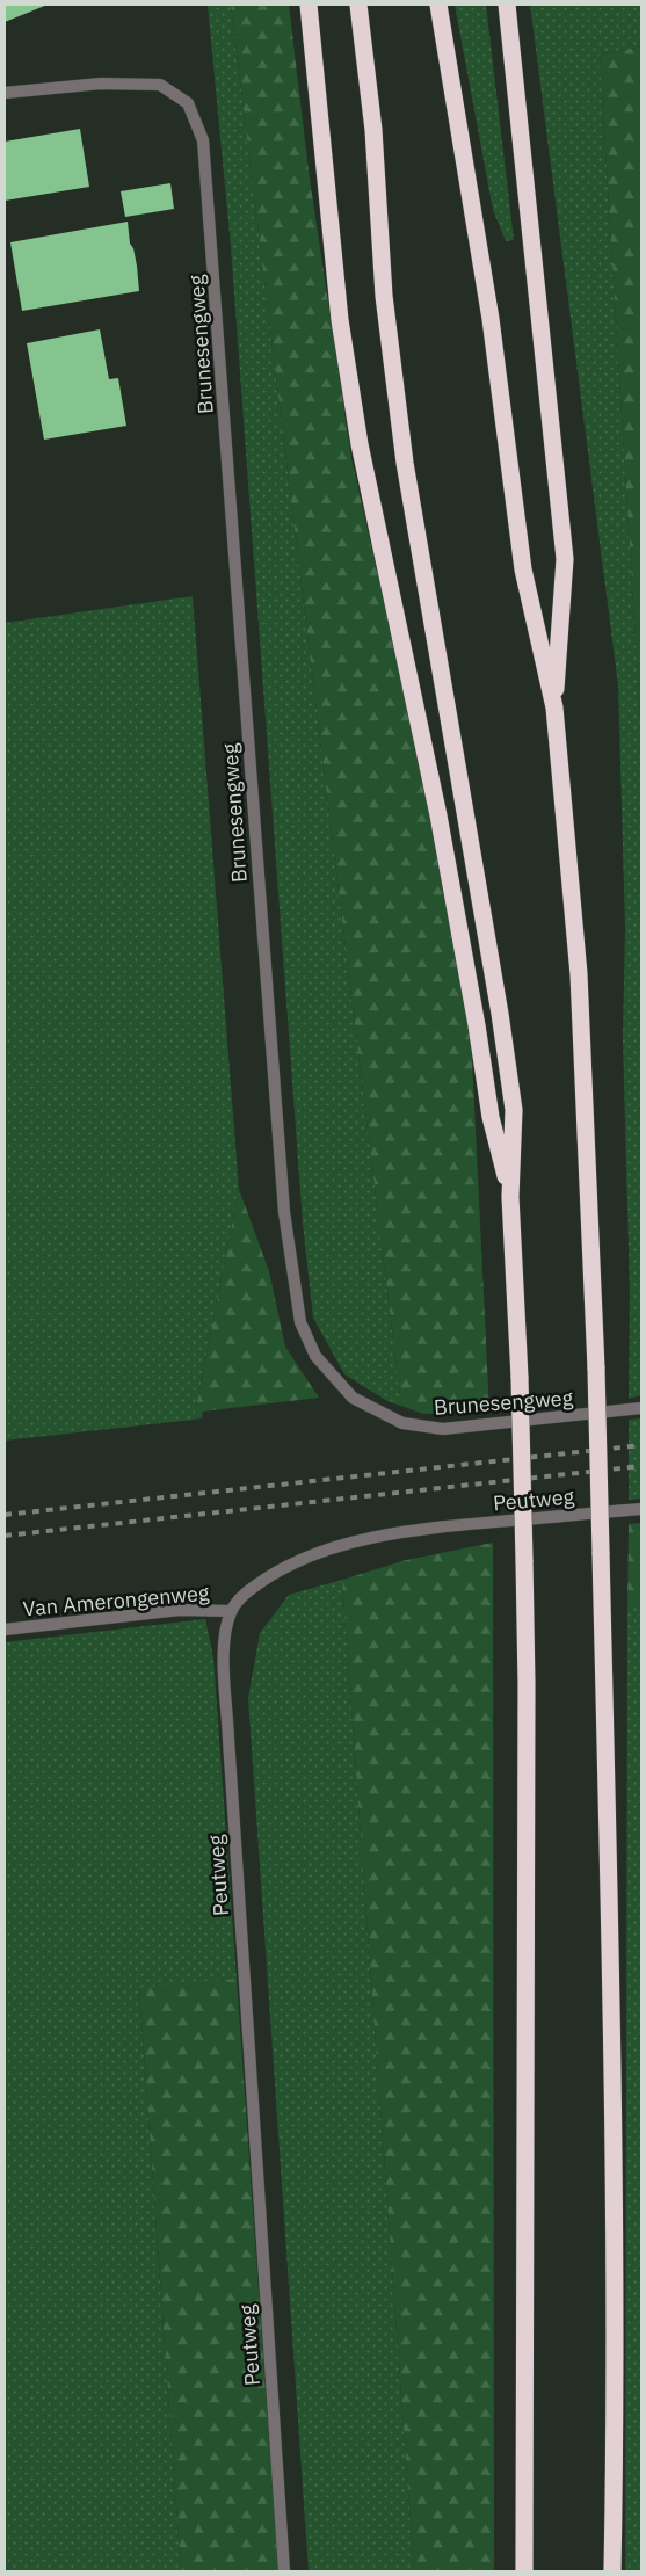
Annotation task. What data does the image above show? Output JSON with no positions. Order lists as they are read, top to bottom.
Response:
{
  "streets": {
    "street": ["Brunesengweg", "Peutweg", "Van Amerongenweg"]
  },
  "crossings": [
    ["Peutweg", "Van Amerongenweg"]
  ]
}
